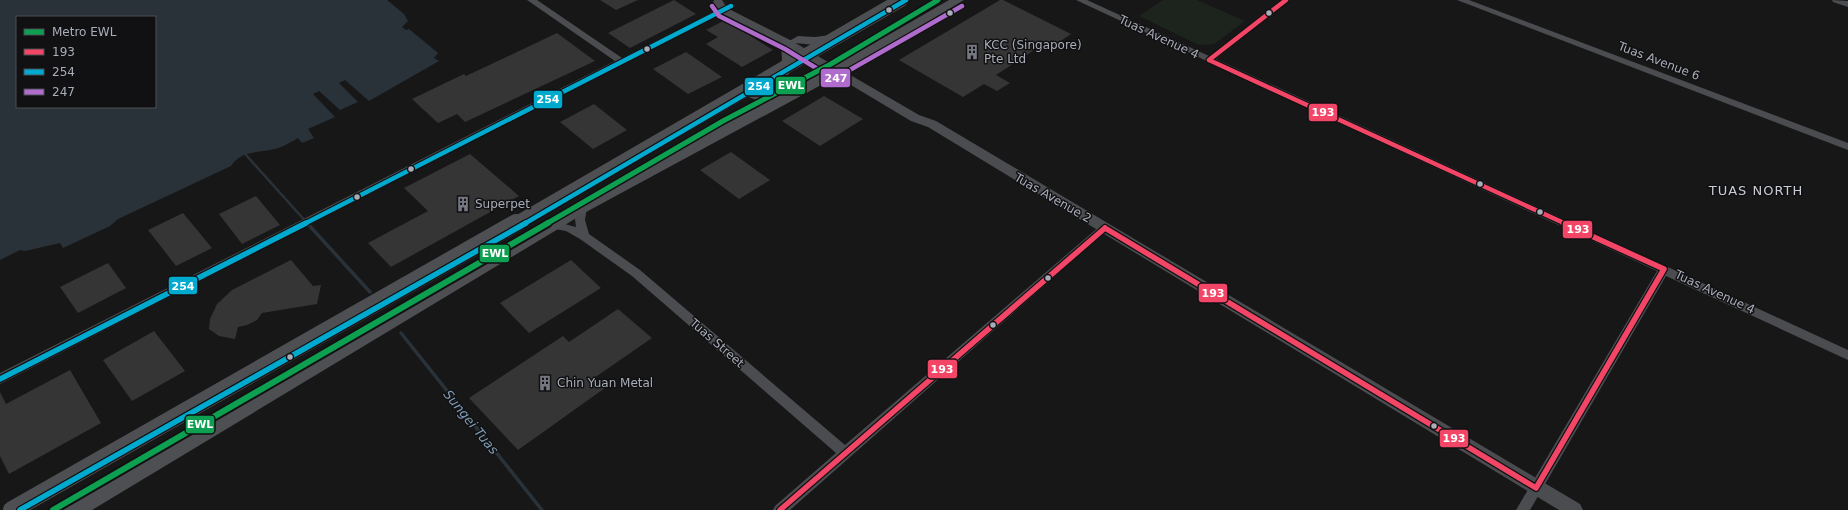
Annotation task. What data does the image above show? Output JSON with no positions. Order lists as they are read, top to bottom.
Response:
{
  "streets": {
    "street": [
      "Tuas Avenue 4",
      "Tuas Avenue 6",
      "Tuas Avenue 2",
      "Tuas Street"
    ]
  },
  "districts": ["TUAS NORTH"],
  "water": ["Sungei Tuas"],
  "places": {
    "building": ["KCC (Singapore) Pte Ltd", "Superpet", "Chin Yuan Metal"]
  },
  "lines": [
    "metro line EWL",
    "transit line 193",
    "transit line 254",
    "transit line 247"
  ],
  "legend": [
    "Metro EWL",
    "193",
    "254",
    "247"
  ]
}
